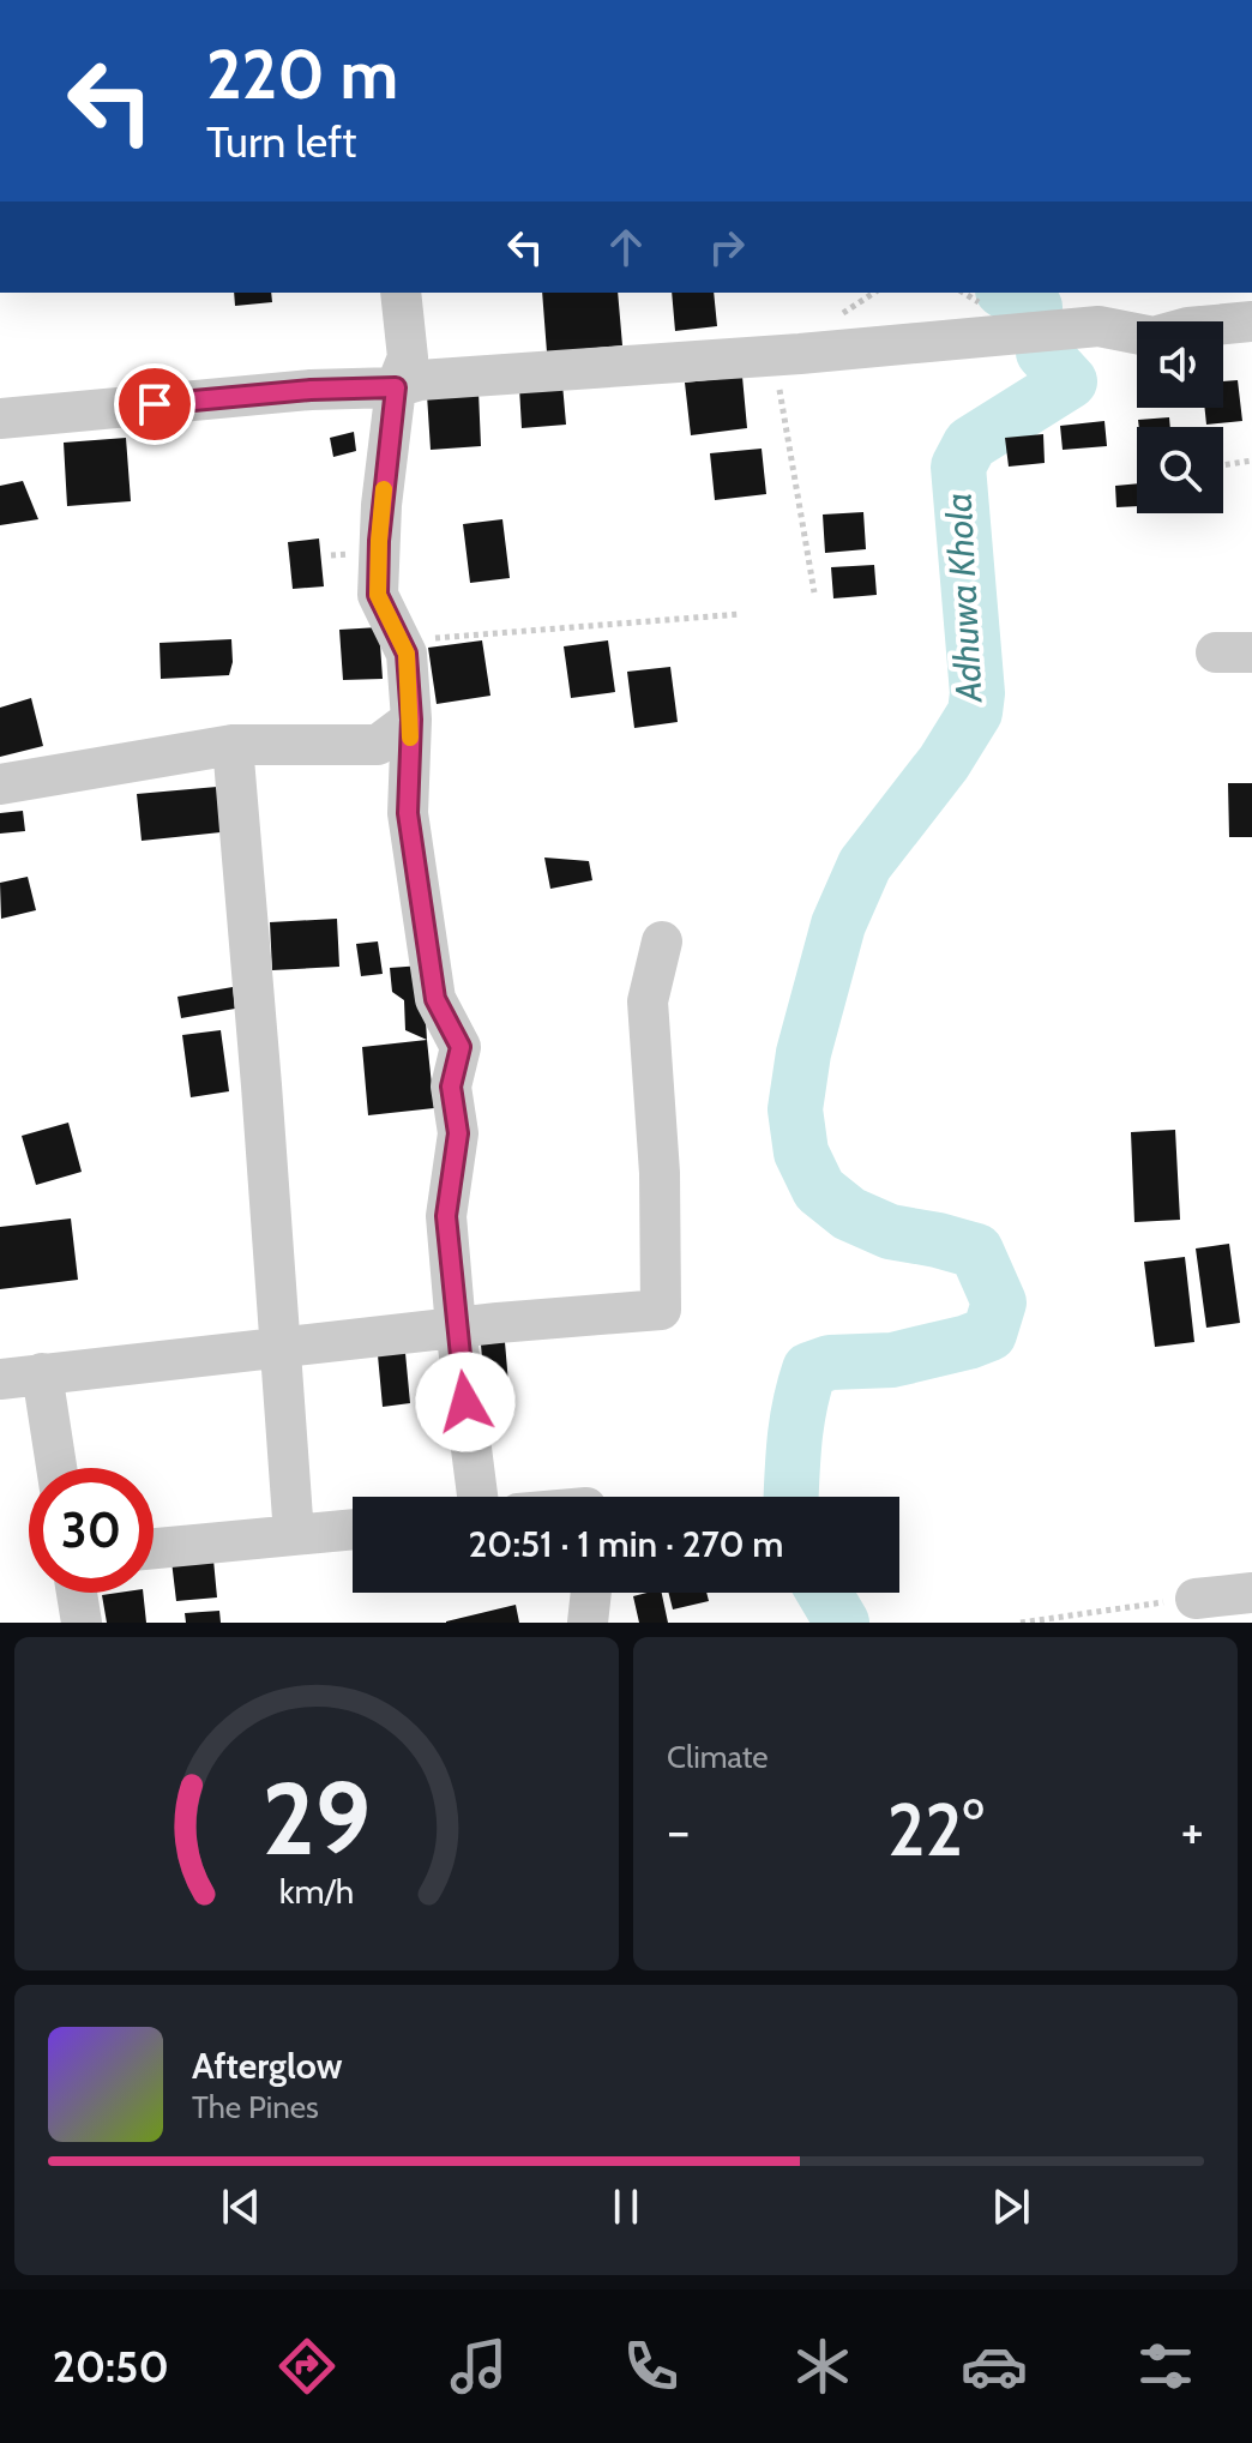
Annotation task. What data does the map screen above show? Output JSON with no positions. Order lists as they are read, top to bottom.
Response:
{
  "water": ["Adhuwa Khola"],
  "page": {
    "turn": ["220 m", "Turn left"],
    "limit": "30",
    "trip": "20:51 · 1 min · 270 m",
    "tile": "Climate",
    "heat": ["−", "22°", "+"],
    "song": ["Afterglow", "The Pines"],
    "tabs": "20:50",
    "gauge": ["29", "km/h"]
  }
}
